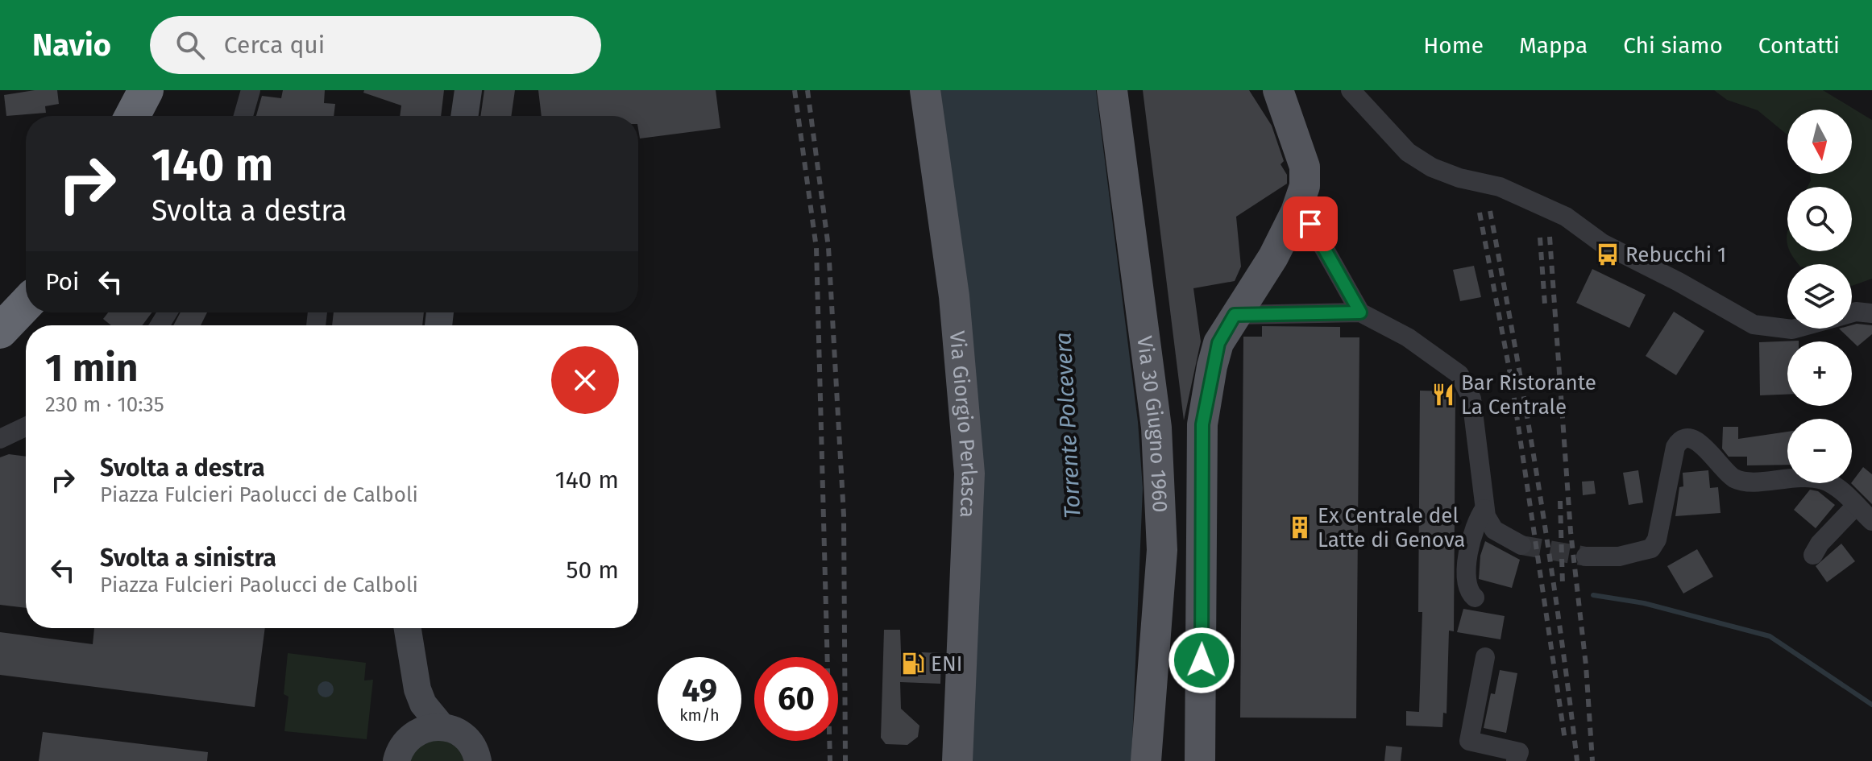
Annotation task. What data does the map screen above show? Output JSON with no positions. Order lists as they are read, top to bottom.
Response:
{
  "streets": {
    "main road": ["Via Giorgio Perlasca", "Via 30 Giugno 1960"]
  },
  "water": ["Torrente Polcevera"],
  "places": {
    "bus stop": ["Rebucchi 1"],
    "restaurant": ["Bar Ristorante La Centrale"],
    "building": ["Ex Centrale del Latte di Genova"],
    "fuel station": ["ENI"]
  },
  "north": "bottom",
  "page": {
    "header": "Navio",
    "search": "Cerca qui",
    "nav": [
      "Home",
      "Mappa",
      "Chi siamo",
      "Contatti"
    ],
    "map_buttons": ["+", "−"],
    "turn": ["140 m", "Svolta a destra"],
    "then": "Poi",
    "heading": ["1 min", "230 m · 10:35"],
    "list": [
      {
        "name": "Svolta a destra",
        "note": "Piazza Fulcieri Paolucci de Calboli",
        "value": "140 m"
      },
      {
        "name": "Svolta a sinistra",
        "note": "Piazza Fulcieri Paolucci de Calboli",
        "value": "50 m"
      }
    ],
    "speed": "49 km/h",
    "limit": "60"
  }
}
